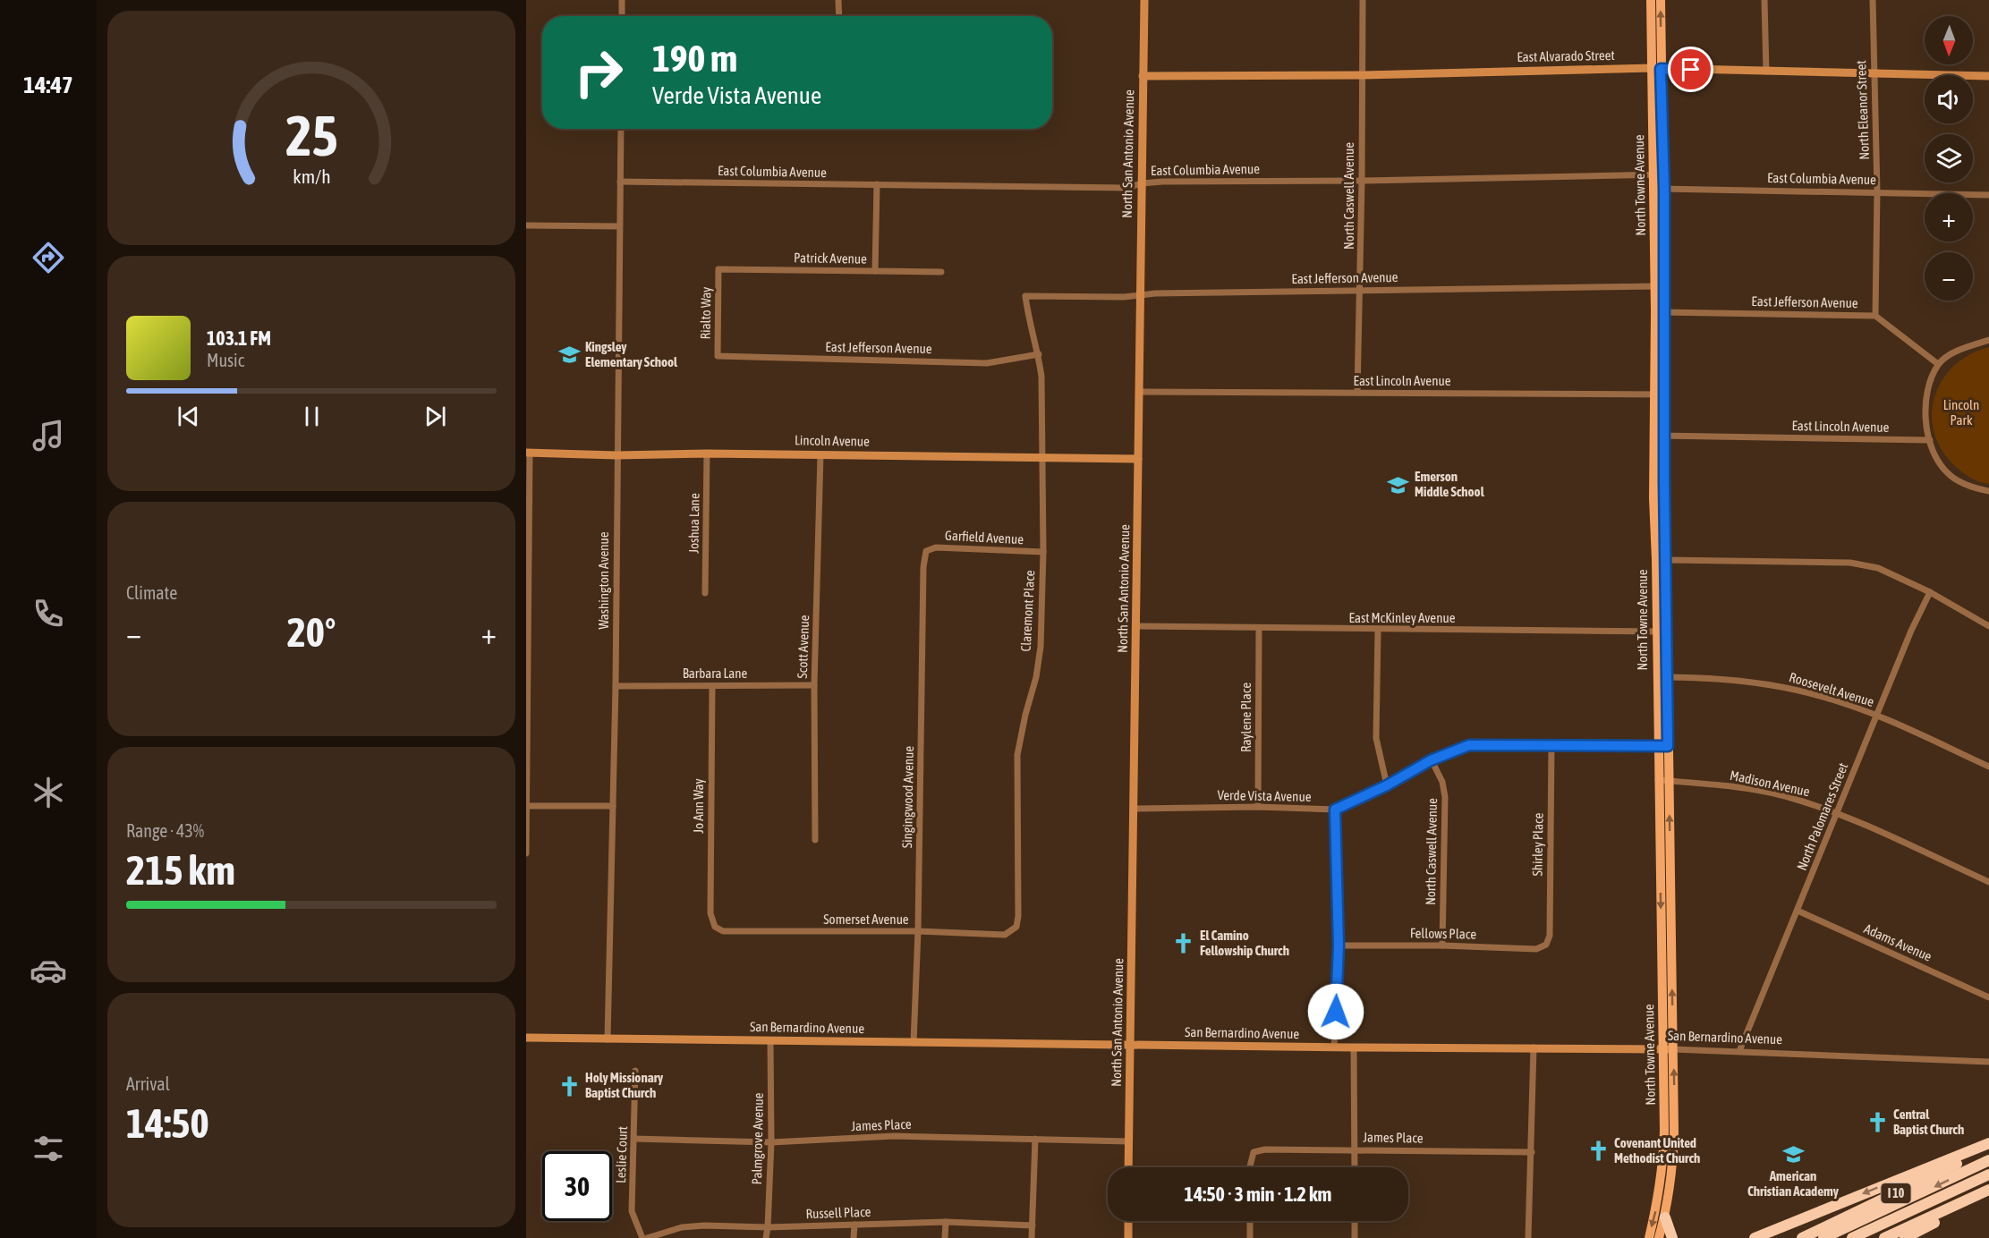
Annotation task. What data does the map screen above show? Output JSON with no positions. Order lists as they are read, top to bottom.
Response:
{
  "streets": {
    "highway": ["I 10"],
    "main road": [
      "East Alvarado Street",
      "North San Antonio Avenue",
      "North Towne Avenue",
      "Lincoln Avenue",
      "San Bernardino Avenue"
    ],
    "street": [
      "North Eleanor Street",
      "East Columbia Avenue",
      "North Caswell Avenue",
      "Patrick Avenue",
      "East Jefferson Avenue",
      "Rialto Way",
      "East Lincoln Avenue",
      "Joshua Lane",
      "Garfield Avenue",
      "Washington Avenue",
      "Claremont Place",
      "East McKinley Avenue",
      "Scott Avenue",
      "Barbara Lane",
      "Roosevelt Avenue",
      "Raylene Place",
      "Madison Avenue",
      "Verde Vista Avenue",
      "Singingwood Avenue",
      "Jo Ann Way",
      "North Palomares Street",
      "Shirley Place",
      "Somerset Avenue",
      "Fellows Place",
      "Adams Avenue",
      "James Place",
      "Palmgrove Avenue",
      "Leslie Court",
      "Russell Place"
    ]
  },
  "crossings": [
    ["East Alvarado Street", "North Eleanor Street"],
    ["East Alvarado Street", "North San Antonio Avenue"],
    ["East Alvarado Street", "North Towne Avenue"],
    ["East Alvarado Street", "North Caswell Avenue"],
    ["North Eleanor Street", "East Columbia Avenue"],
    ["North Eleanor Street", "East Jefferson Avenue"],
    ["North San Antonio Avenue", "East Columbia Avenue"],
    ["North San Antonio Avenue", "East Jefferson Avenue"],
    ["North San Antonio Avenue", "East Lincoln Avenue"],
    ["North San Antonio Avenue", "Lincoln Avenue"],
    ["North San Antonio Avenue", "East McKinley Avenue"],
    ["North San Antonio Avenue", "Verde Vista Avenue"],
    ["North San Antonio Avenue", "San Bernardino Avenue"],
    ["North San Antonio Avenue", "James Place"],
    ["East Columbia Avenue", "North Towne Avenue"],
    ["East Columbia Avenue", "North Caswell Avenue"],
    ["East Columbia Avenue", "Washington Avenue"],
    ["North Towne Avenue", "East Jefferson Avenue"],
    ["North Towne Avenue", "East Lincoln Avenue"],
    ["North Towne Avenue", "East McKinley Avenue"],
    ["North Towne Avenue", "Roosevelt Avenue"],
    ["North Towne Avenue", "Madison Avenue"],
    ["North Towne Avenue", "Verde Vista Avenue"],
    ["North Towne Avenue", "San Bernardino Avenue"],
    ["North Caswell Avenue", "East Jefferson Avenue"],
    ["North Caswell Avenue", "East Lincoln Avenue"],
    ["North Caswell Avenue", "Verde Vista Avenue"],
    ["North Caswell Avenue", "Fellows Place"],
    ["Patrick Avenue", "Rialto Way"],
    ["East Jefferson Avenue", "Rialto Way"],
    ["East Jefferson Avenue", "Claremont Place"],
    ["Lincoln Avenue", "Joshua Lane"],
    ["Lincoln Avenue", "Washington Avenue"],
    ["Lincoln Avenue", "Claremont Place"],
    ["Lincoln Avenue", "Scott Avenue"],
    ["Garfield Avenue", "Claremont Place"],
    ["Garfield Avenue", "Singingwood Avenue"],
    ["Washington Avenue", "Barbara Lane"],
    ["Washington Avenue", "San Bernardino Avenue"],
    ["Claremont Place", "Somerset Avenue"],
    ["East McKinley Avenue", "Raylene Place"],
    ["Scott Avenue", "Barbara Lane"],
    ["Barbara Lane", "Jo Ann Way"],
    ["Roosevelt Avenue", "North Palomares Street"],
    ["Raylene Place", "Verde Vista Avenue"],
    ["Madison Avenue", "North Palomares Street"],
    ["Verde Vista Avenue", "Shirley Place"],
    ["Singingwood Avenue", "Somerset Avenue"],
    ["Singingwood Avenue", "San Bernardino Avenue"],
    ["Jo Ann Way", "Somerset Avenue"],
    ["North Palomares Street", "Adams Avenue"],
    ["North Palomares Street", "San Bernardino Avenue"],
    ["Shirley Place", "Fellows Place"],
    ["San Bernardino Avenue", "Palmgrove Avenue"],
    ["James Place", "Palmgrove Avenue"],
    ["James Place", "Leslie Court"],
    ["Palmgrove Avenue", "Russell Place"]
  ],
  "parks": ["Lincoln Park"],
  "places": {
    "school or university": ["Kingsley Elementary School", "Emerson Middle School", "American Christian Academy"],
    "church": [
      "El Camino Fellowship Church",
      "Holy Missionary Baptist Church",
      "Central Baptist Church",
      "Covenant United Methodist Church"
    ]
  },
  "north": "bottom",
  "page": {
    "tabs": "14:47",
    "map_buttons": ["+", "−"],
    "turn": ["190 m", "Verde Vista Avenue"],
    "song": ["103.1 FM", "Music"],
    "tile": [
      "Climate",
      ["Range · 43%", "215 km"],
      ["Arrival", "14:50"]
    ],
    "heat": ["−", "20°", "+"],
    "limit": "30",
    "trip": "14:50 · 3 min · 1.2 km",
    "gauge": ["25", "km/h"]
  }
}
